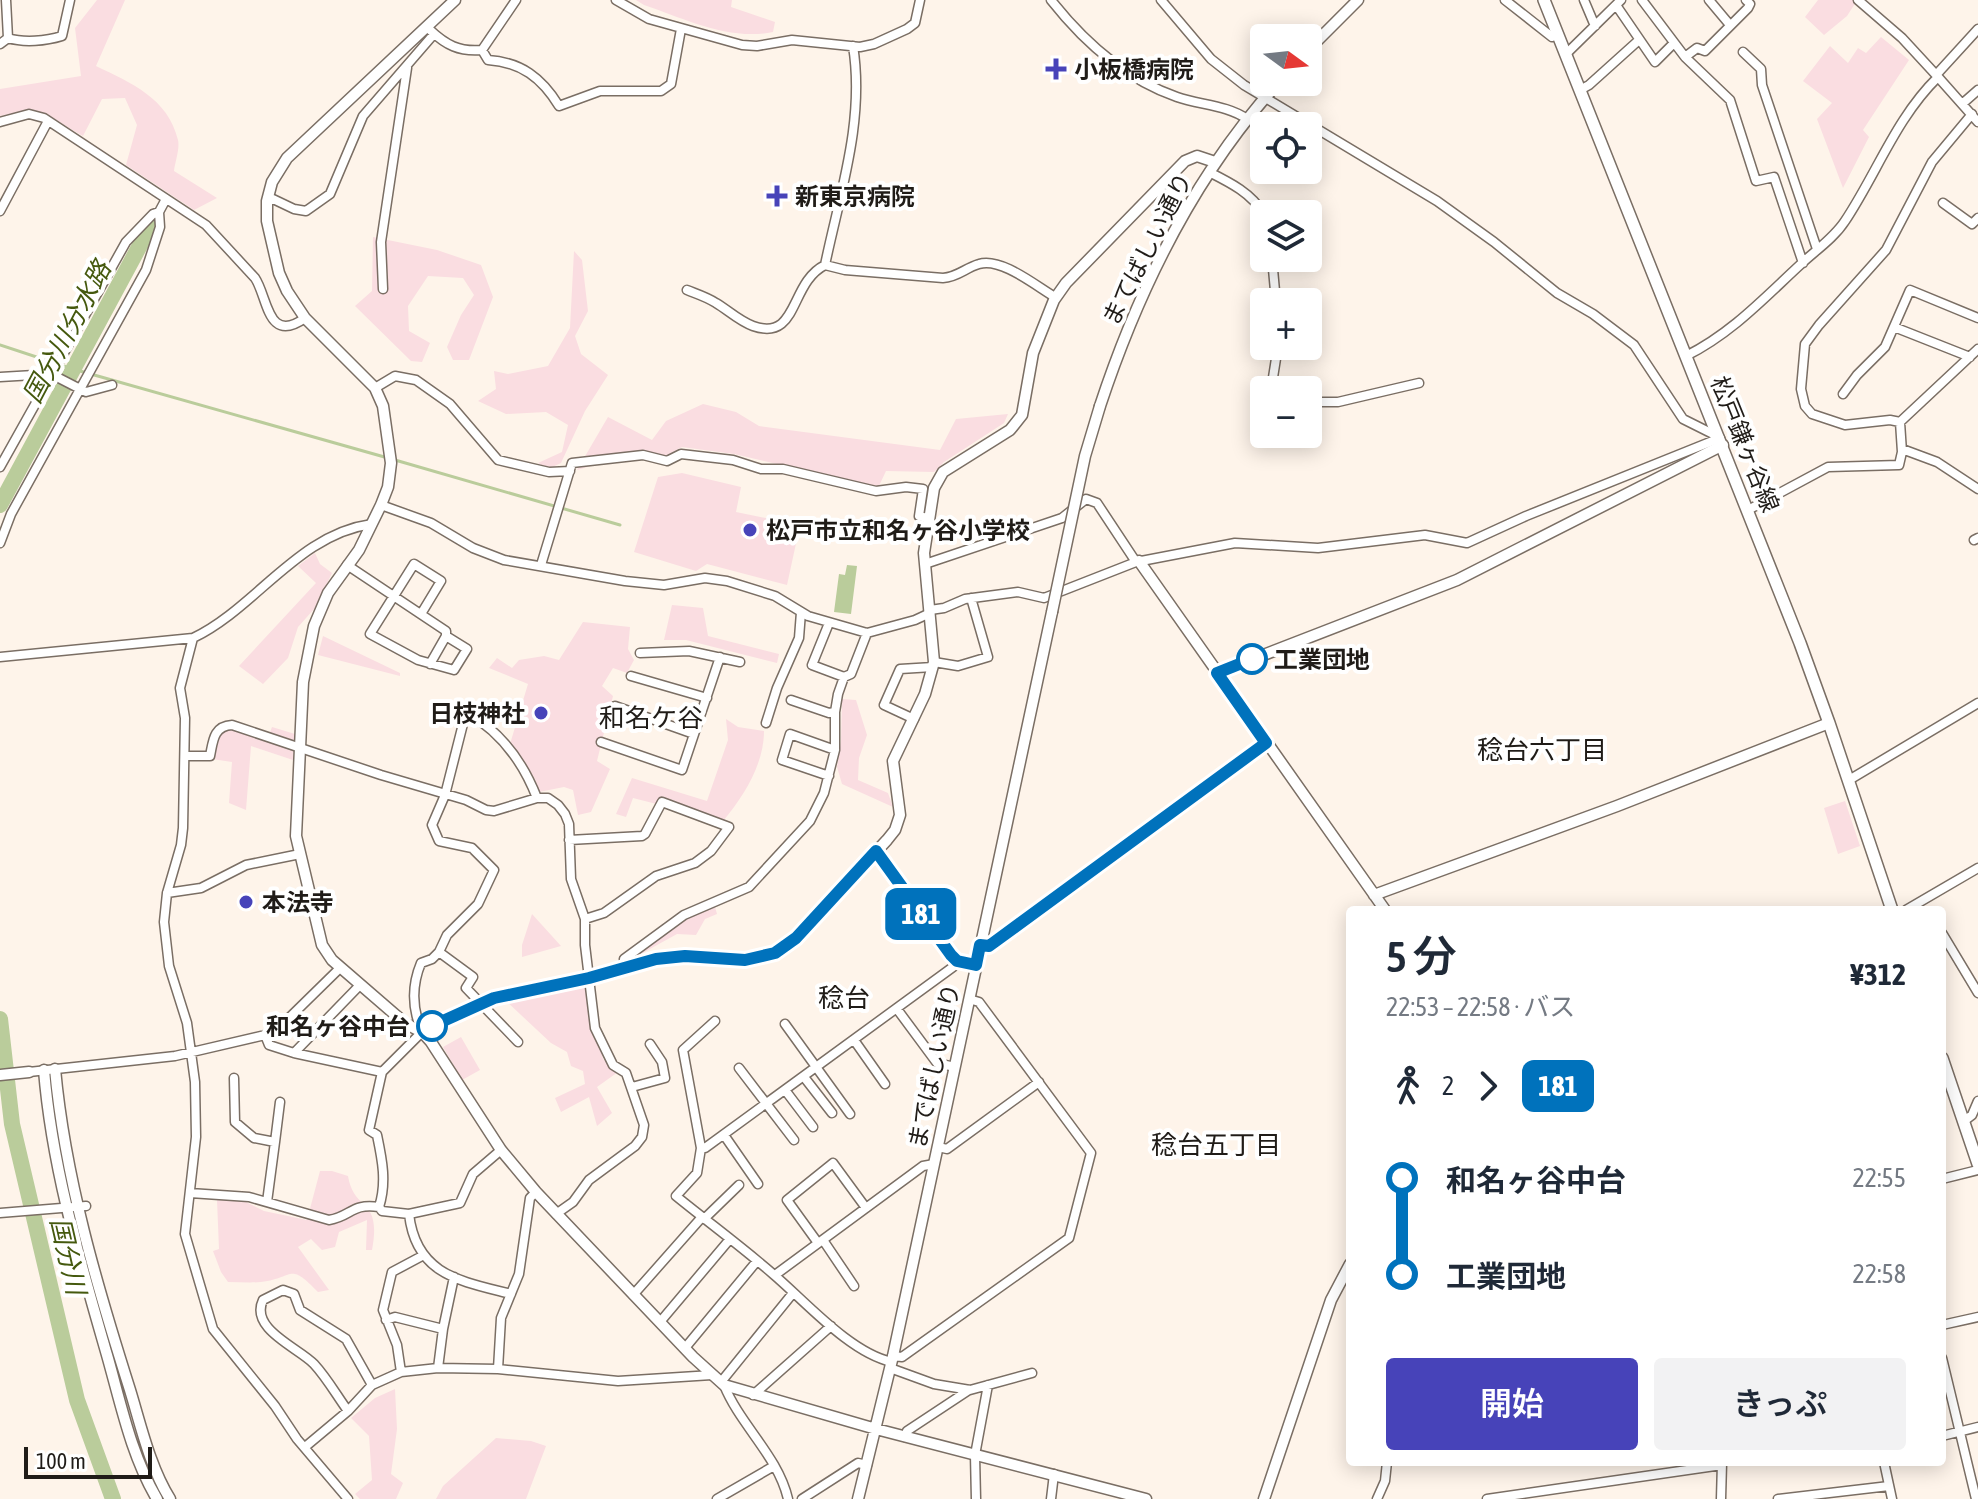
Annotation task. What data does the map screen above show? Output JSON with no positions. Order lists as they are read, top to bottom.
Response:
{
  "streets": {
    "main road": ["松戸鎌ヶ谷線"],
    "street": ["まてばしい通り", "までばしい通り"]
  },
  "crossings": [
    ["まてばしい通り", "までばしい通り"]
  ],
  "districts": [
    "和名ケ谷",
    "稔台六丁目",
    "稔台",
    "稔台五丁目"
  ],
  "water": ["国分川分水路", "国分川"],
  "places": {
    "health": ["小板橋病院", "新東京病院"],
    "other": [
      "松戸市立和名ヶ谷小学校",
      "工業団地",
      "日枝神社",
      "本法寺",
      "和名ヶ谷中台"
    ]
  },
  "lines": ["bus line 181"],
  "scale_bar": "100 m",
  "north": "right",
  "page": {
    "on_map": "181",
    "map_buttons": ["+", "−"],
    "heading": ["5 分", "22:53 – 22:58 · バス", "¥312"],
    "legs": ["2", "181"],
    "list": [
      {
        "name": "和名ヶ谷中台",
        "value": "22:55"
      },
      {
        "name": "工業団地",
        "value": "22:58"
      }
    ],
    "buttons": ["開始", "きっぷ"],
    "scale": "100 m"
  }
}
